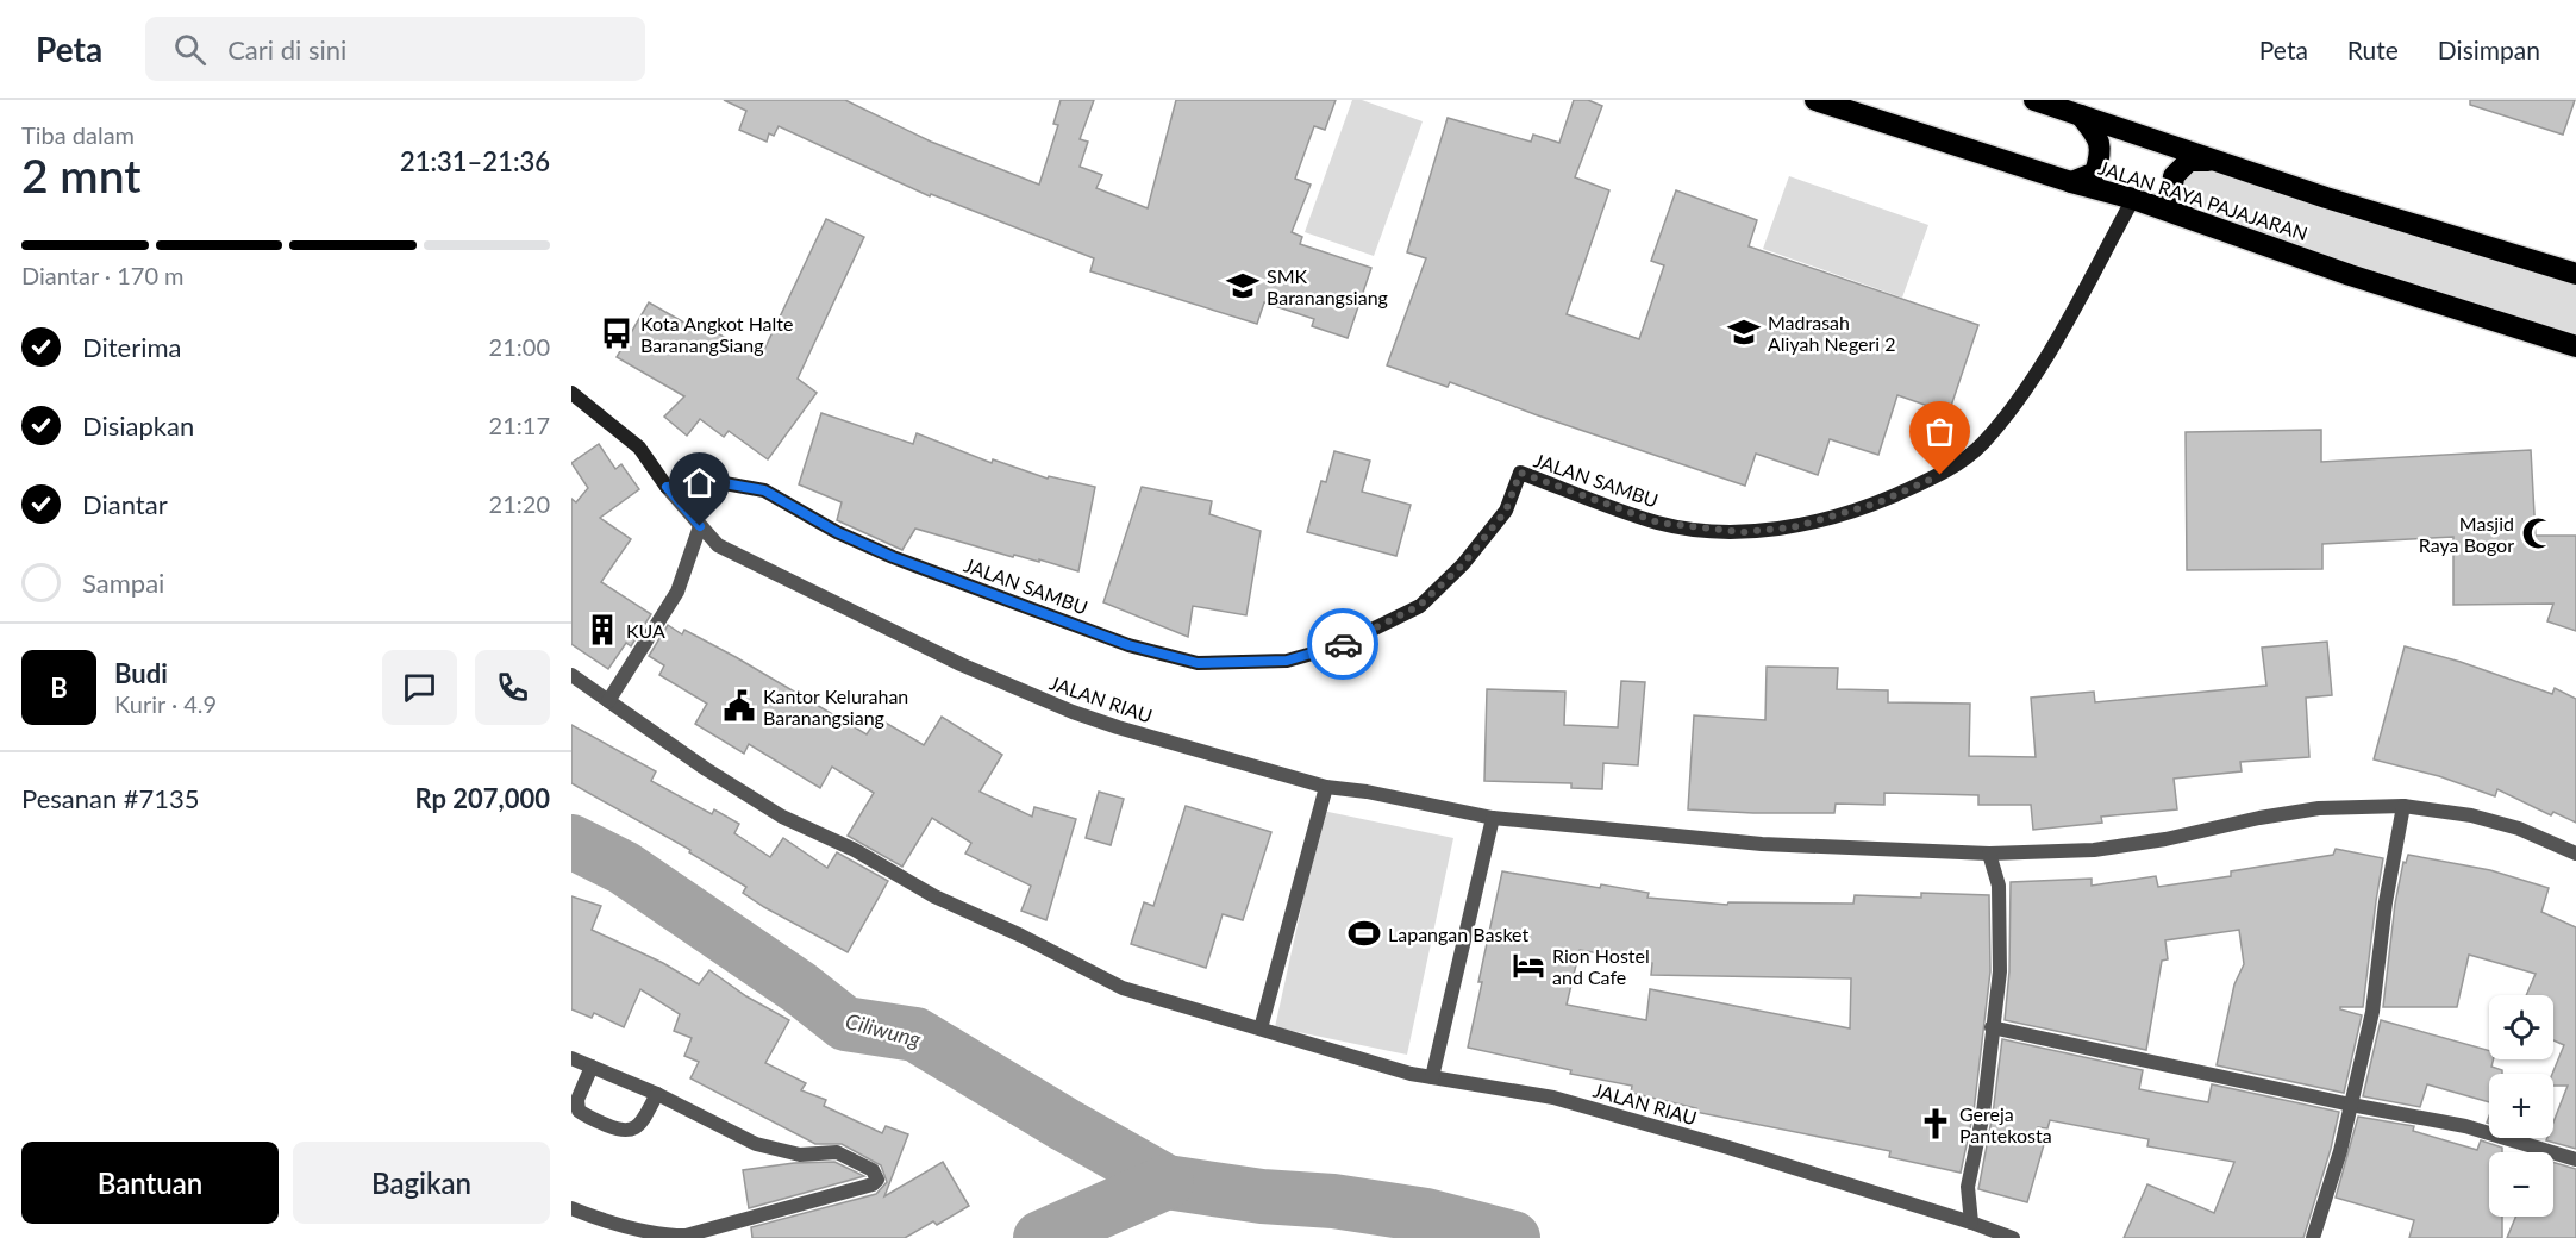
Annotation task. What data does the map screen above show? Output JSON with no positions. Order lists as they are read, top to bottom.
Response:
{
  "streets": {
    "highway": ["JALAN RAYA PAJAJARAN"],
    "street": ["JALAN SAMBU", "JALAN RIAU"]
  },
  "crossings": [
    ["JALAN RAYA PAJAJARAN", "JALAN SAMBU"],
    ["JALAN SAMBU", "JALAN RIAU"]
  ],
  "water": ["Ciliwung"],
  "places": {
    "school or university": ["SMK Baranangsiang", "Madrasah Aliyah Negeri 2"],
    "bus stop": ["Kota Angkot Halte BaranangSiang"],
    "mosque": ["Masjid Raya Bogor"],
    "building": ["KUA"],
    "public building": ["Kantor Kelurahan Baranangsiang"],
    "sports": ["Lapangan Basket"],
    "hotel": ["Rion Hostel and Cafe"],
    "church": ["Gereja Pantekosta"]
  },
  "page": {
    "header": "Peta",
    "search": "Cari di sini",
    "nav": ["Peta", "Rute", "Disimpan"],
    "heading": ["2 mnt", "Tiba dalam", "21:31–21:36"],
    "panel": [
      "Budi",
      "Kurir · 4.9",
      "Pesanan #7135",
      "Rp 207,000"
    ],
    "bar": "Diantar · 170 m",
    "list": [
      ["Diterima", "21:00"],
      ["Disiapkan", "21:17"],
      ["Diantar", "21:20"],
      "Sampai"
    ],
    "round": "B",
    "map_buttons": ["+", "−"],
    "buttons": ["Bantuan", "Bagikan"]
  }
}
